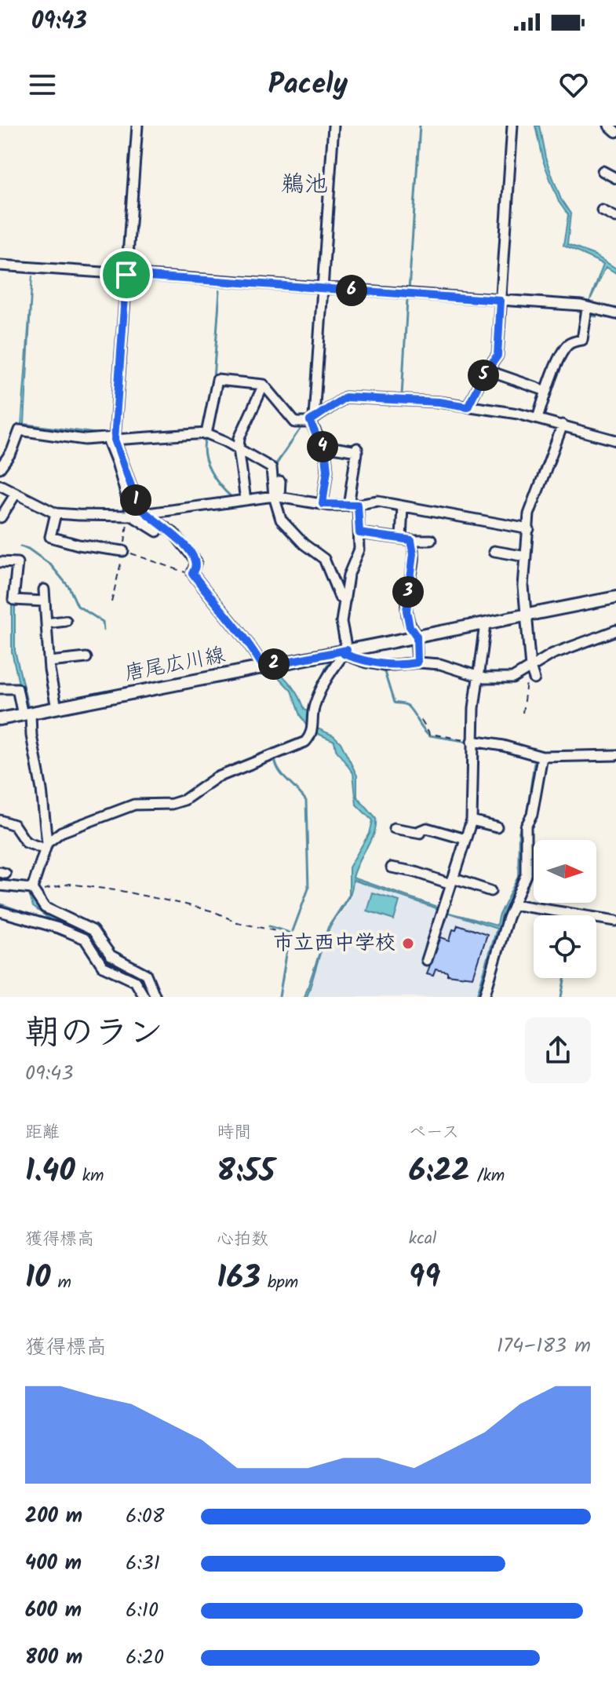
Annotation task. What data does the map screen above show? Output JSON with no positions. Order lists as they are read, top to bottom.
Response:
{
  "streets": {
    "main road": ["唐尾広川線"]
  },
  "districts": ["鵜池"],
  "places": ["市立西中学校"],
  "north": "right",
  "page": {
    "status": "09:43",
    "header": "Pacely",
    "pins": [
      "6",
      "5",
      "4",
      "1",
      "3",
      "2"
    ],
    "heading": ["朝のラン", "09:43"],
    "stats": [
      ["距離", "1.40 km"],
      ["時間", "8:55"],
      ["ペース", "6:22 /km"],
      ["獲得標高", "10 m"],
      ["心拍数", "163 bpm"],
      ["kcal", "99"]
    ],
    "chart": ["獲得標高", "174–183 m"],
    "list": [
      {
        "name": "200 m",
        "note": "6:08"
      },
      {
        "name": "400 m",
        "note": "6:31"
      },
      {
        "name": "600 m",
        "note": "6:10"
      },
      {
        "name": "800 m",
        "note": "6:20"
      }
    ]
  }
}
